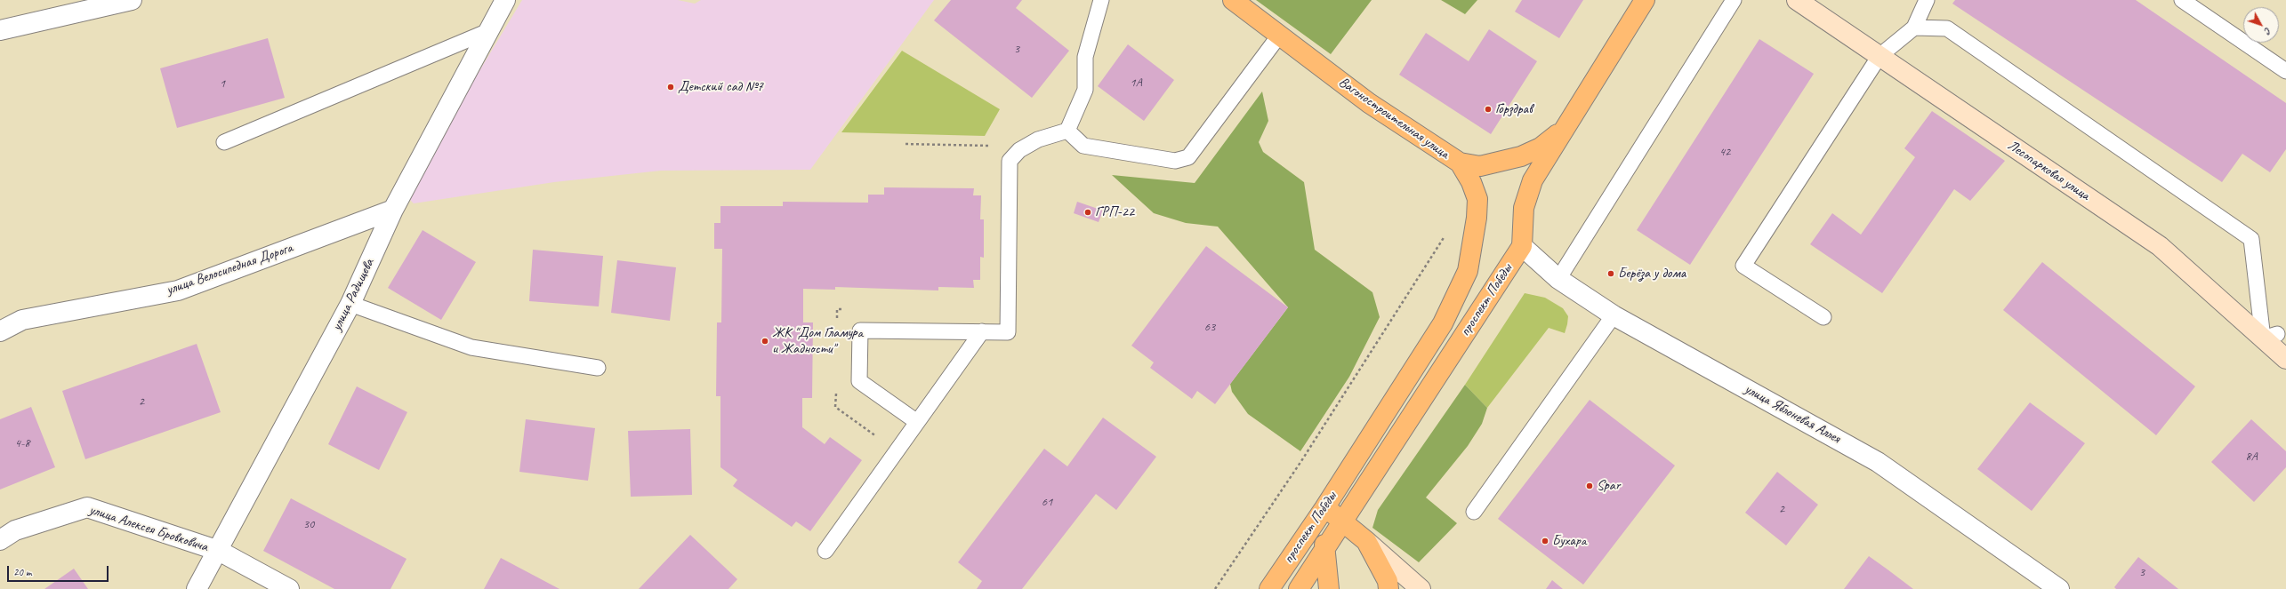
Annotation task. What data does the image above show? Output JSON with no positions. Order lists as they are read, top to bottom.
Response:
{
  "streets": {
    "main road": ["Вагоностроительная улица", "проспект Победы"],
    "street": [
      "Лесопарковая улица",
      "улица Велосипедная Дорога",
      "улица Радищева",
      "улица Яблоневая Аллея",
      "улица Алексея Бровковича"
    ]
  },
  "crossings": [
    ["Вагоностроительная улица", "проспект Победы"],
    ["улица Велосипедная Дорога", "улица Радищева"],
    ["улица Радищева", "улица Алексея Бровковича"],
    ["проспект Победы", "улица Яблоневая Аллея"]
  ],
  "places": [
    "Детский сад №7",
    "Горздрав",
    "ГРП-22",
    "Берёза у дома",
    "ЖК \"Дом Гламура и Жадности\"",
    "Spar",
    "Бухара"
  ],
  "house_numbers": [
    "3",
    "1А",
    "1",
    "42",
    "63",
    "2",
    "4-8",
    "8А",
    "61",
    "2",
    "30",
    "3"
  ],
  "scale_bar": "20 m",
  "north": "bottom right"
}
